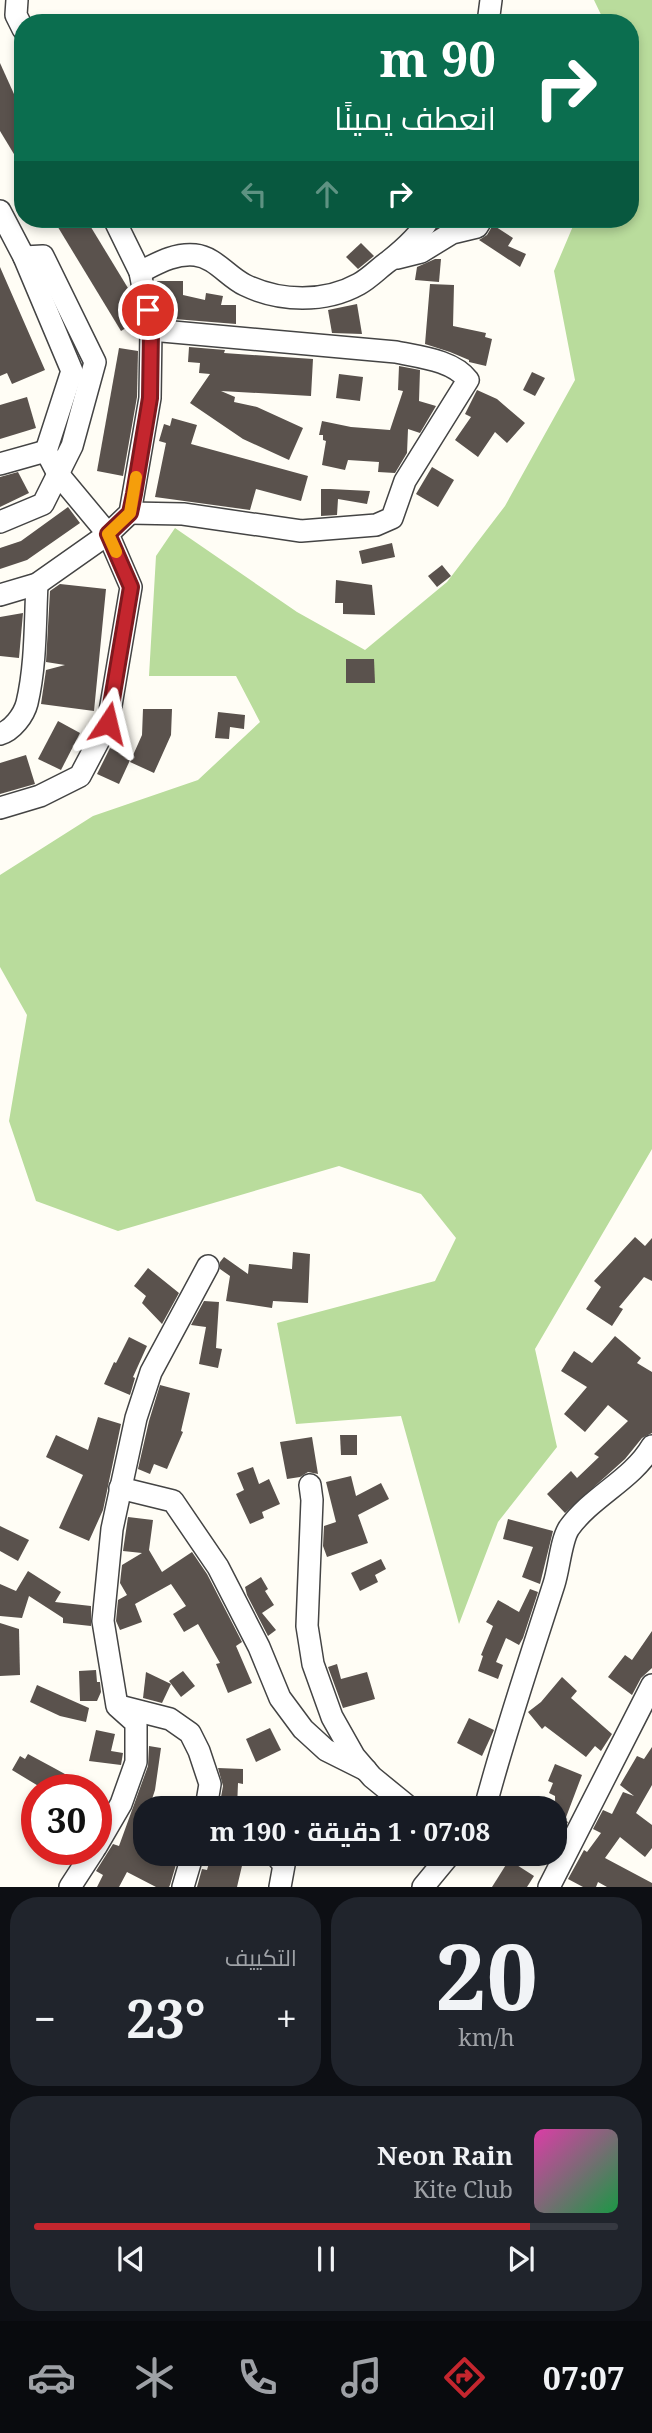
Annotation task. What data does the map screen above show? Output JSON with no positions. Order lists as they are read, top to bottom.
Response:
{
  "page": {
    "turn": ["90 m", "انعطف يمينًا"],
    "limit": "30",
    "trip": "07:08 · 1 دقيقة · 190 m",
    "tile": [
      ["20", "km/h"],
      "التكييف"
    ],
    "heat": ["−", "23°", "+"],
    "song": ["Neon Rain", "Kite Club"],
    "tabs": "07:07"
  }
}
